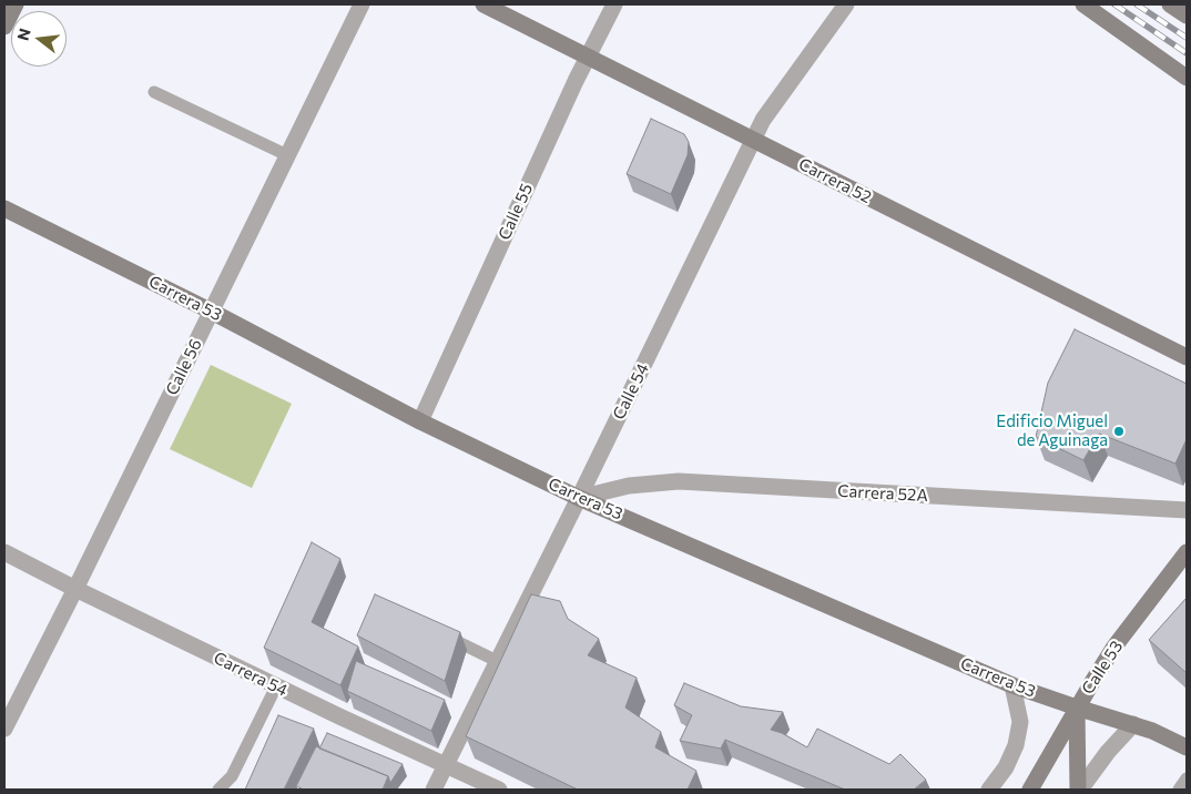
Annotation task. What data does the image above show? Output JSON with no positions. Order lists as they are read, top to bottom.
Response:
{
  "streets": {
    "main road": ["Carrera 52", "Carrera 53", "Calle 53"],
    "street": [
      "Calle 55",
      "Calle 56",
      "Calle 54",
      "Carrera 52A",
      "Carrera 54"
    ]
  },
  "crossings": [
    ["Carrera 52", "Calle 55"],
    ["Carrera 52", "Calle 54"],
    ["Calle 55", "Carrera 53"],
    ["Carrera 53", "Calle 56"],
    ["Carrera 53", "Calle 54"],
    ["Carrera 53", "Carrera 52A"],
    ["Carrera 53", "Calle 53"],
    ["Calle 56", "Carrera 54"],
    ["Calle 54", "Carrera 52A"],
    ["Calle 54", "Carrera 54"]
  ],
  "places": ["Edificio Miguel de Aguinaga"],
  "north": "left"
}
